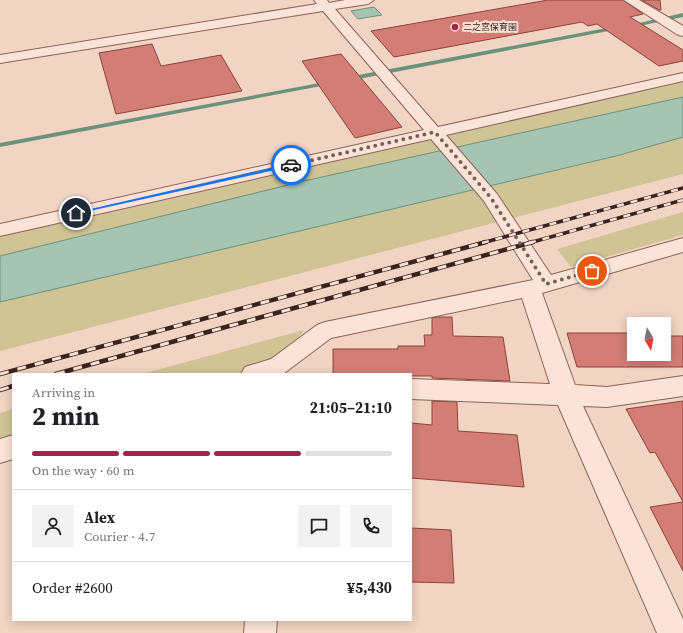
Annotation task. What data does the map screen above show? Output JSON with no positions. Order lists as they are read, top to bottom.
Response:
{
  "places": ["二之宮保育園"],
  "north": "bottom",
  "page": {
    "heading": ["2 min", "Arriving in", "21:05–21:10"],
    "panel": [
      "Alex",
      "Courier · 4.7",
      "Order #2600",
      "¥5,430"
    ],
    "bar": "On the way · 60 m"
  }
}
